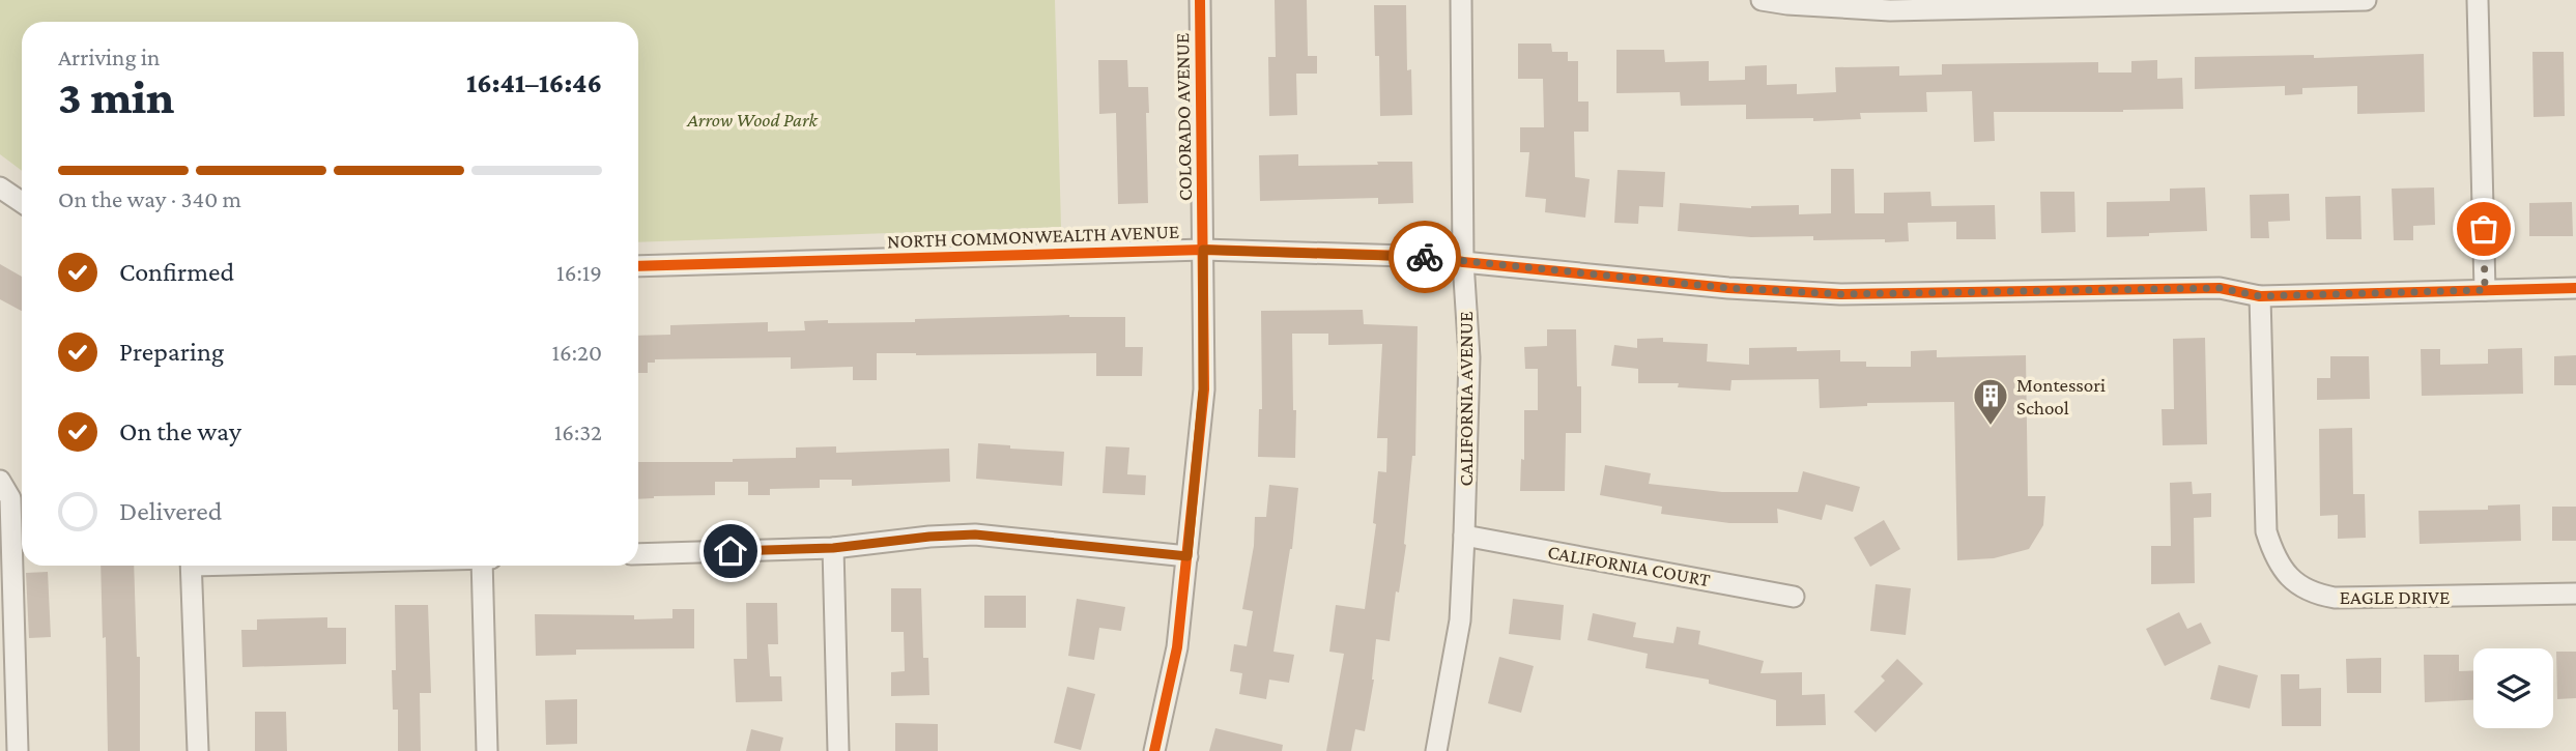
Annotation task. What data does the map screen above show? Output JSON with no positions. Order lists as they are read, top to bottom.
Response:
{
  "streets": {
    "street": [
      "COLORADO AVENUE",
      "NORTH COMMONWEALTH AVENUE",
      "CALIFORNIA AVENUE",
      "CALIFORNIA COURT",
      "EAGLE DRIVE"
    ]
  },
  "crossings": [
    ["COLORADO AVENUE", "NORTH COMMONWEALTH AVENUE"],
    ["NORTH COMMONWEALTH AVENUE", "CALIFORNIA AVENUE"],
    ["NORTH COMMONWEALTH AVENUE", "EAGLE DRIVE"],
    ["CALIFORNIA AVENUE", "CALIFORNIA COURT"]
  ],
  "parks": ["Arrow Wood Park"],
  "places": {
    "building": ["Montessori School"]
  },
  "page": {
    "heading": ["3 min", "Arriving in", "16:41–16:46"],
    "bar": "On the way · 340 m",
    "list": [
      ["Confirmed", "16:19"],
      ["Preparing", "16:20"],
      ["On the way", "16:32"],
      "Delivered"
    ]
  }
}
